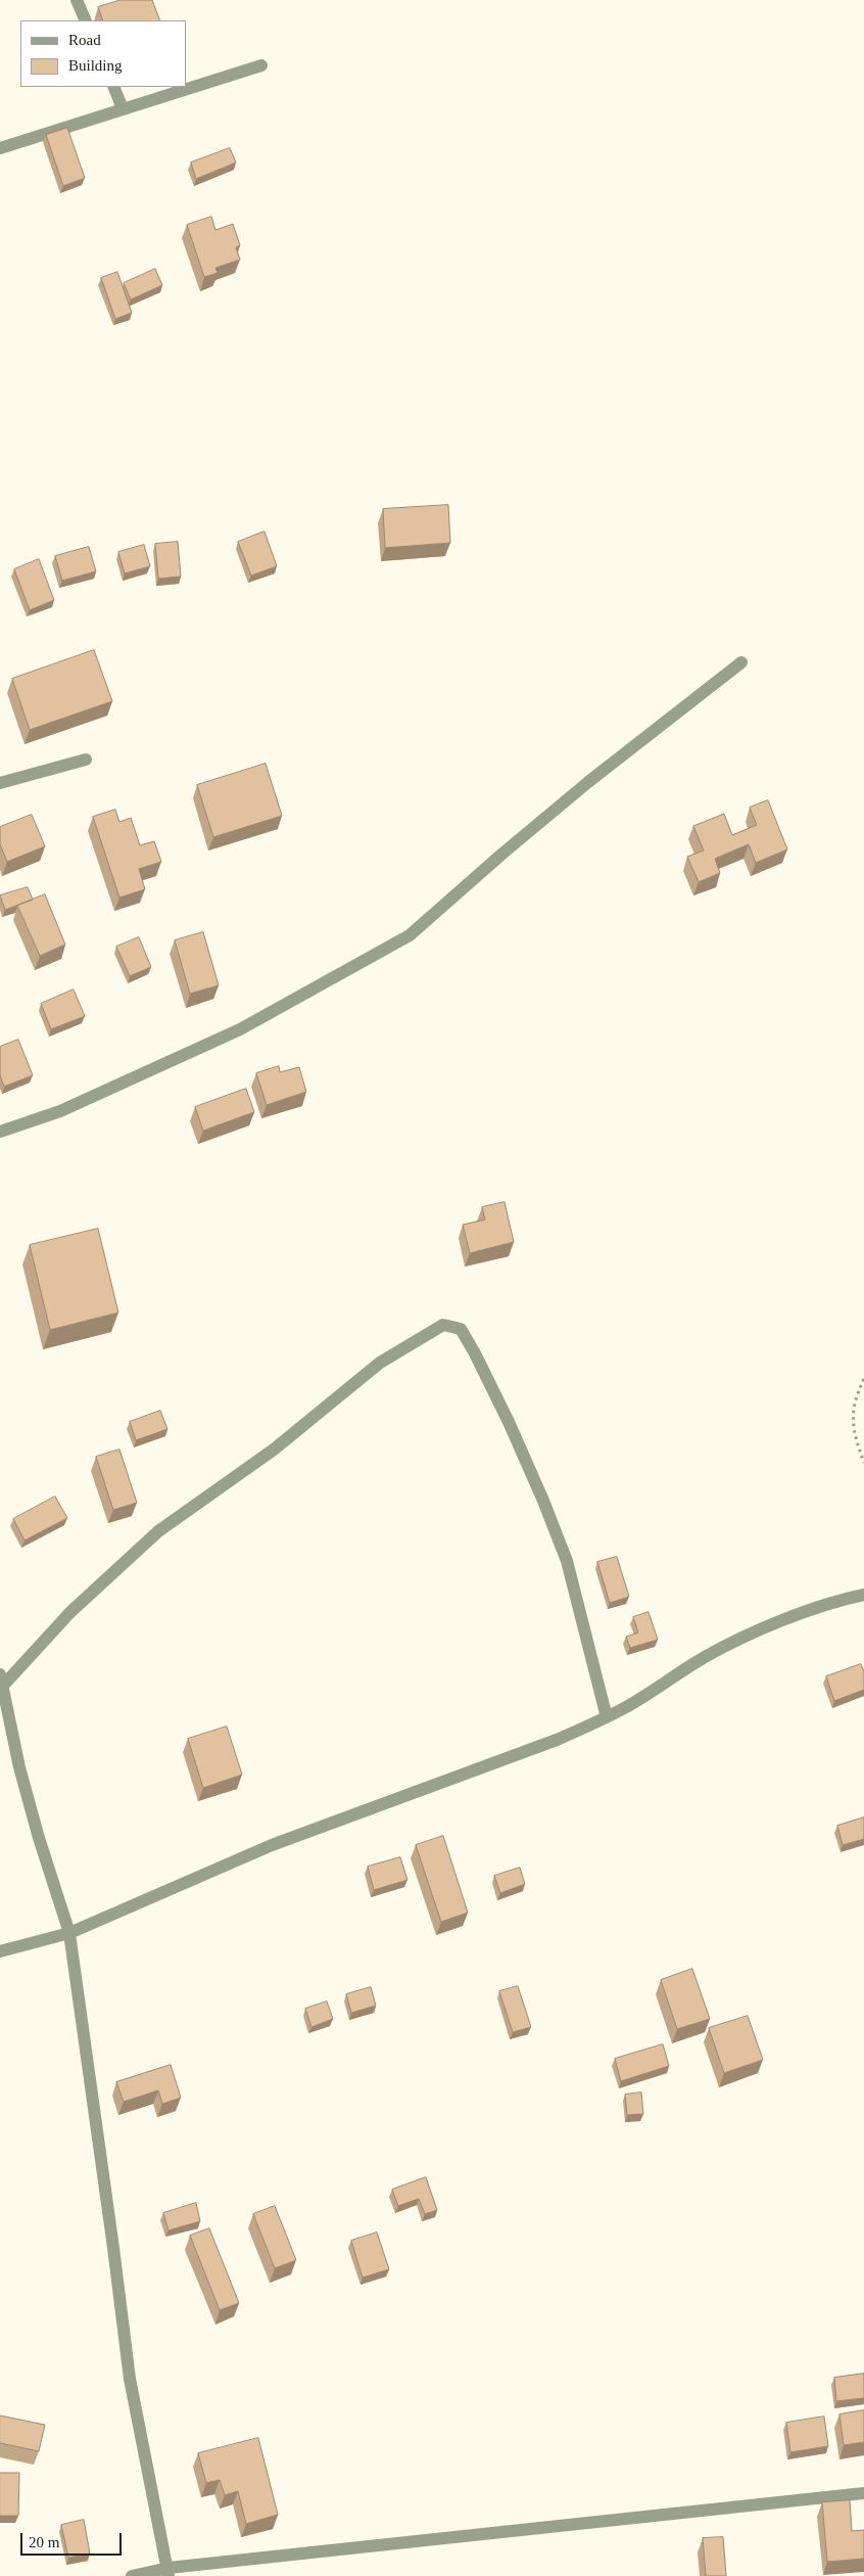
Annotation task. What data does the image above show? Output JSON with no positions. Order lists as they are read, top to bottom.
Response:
{
  "legend": ["Road", "Building"],
  "scale_bar": "20 m"
}
